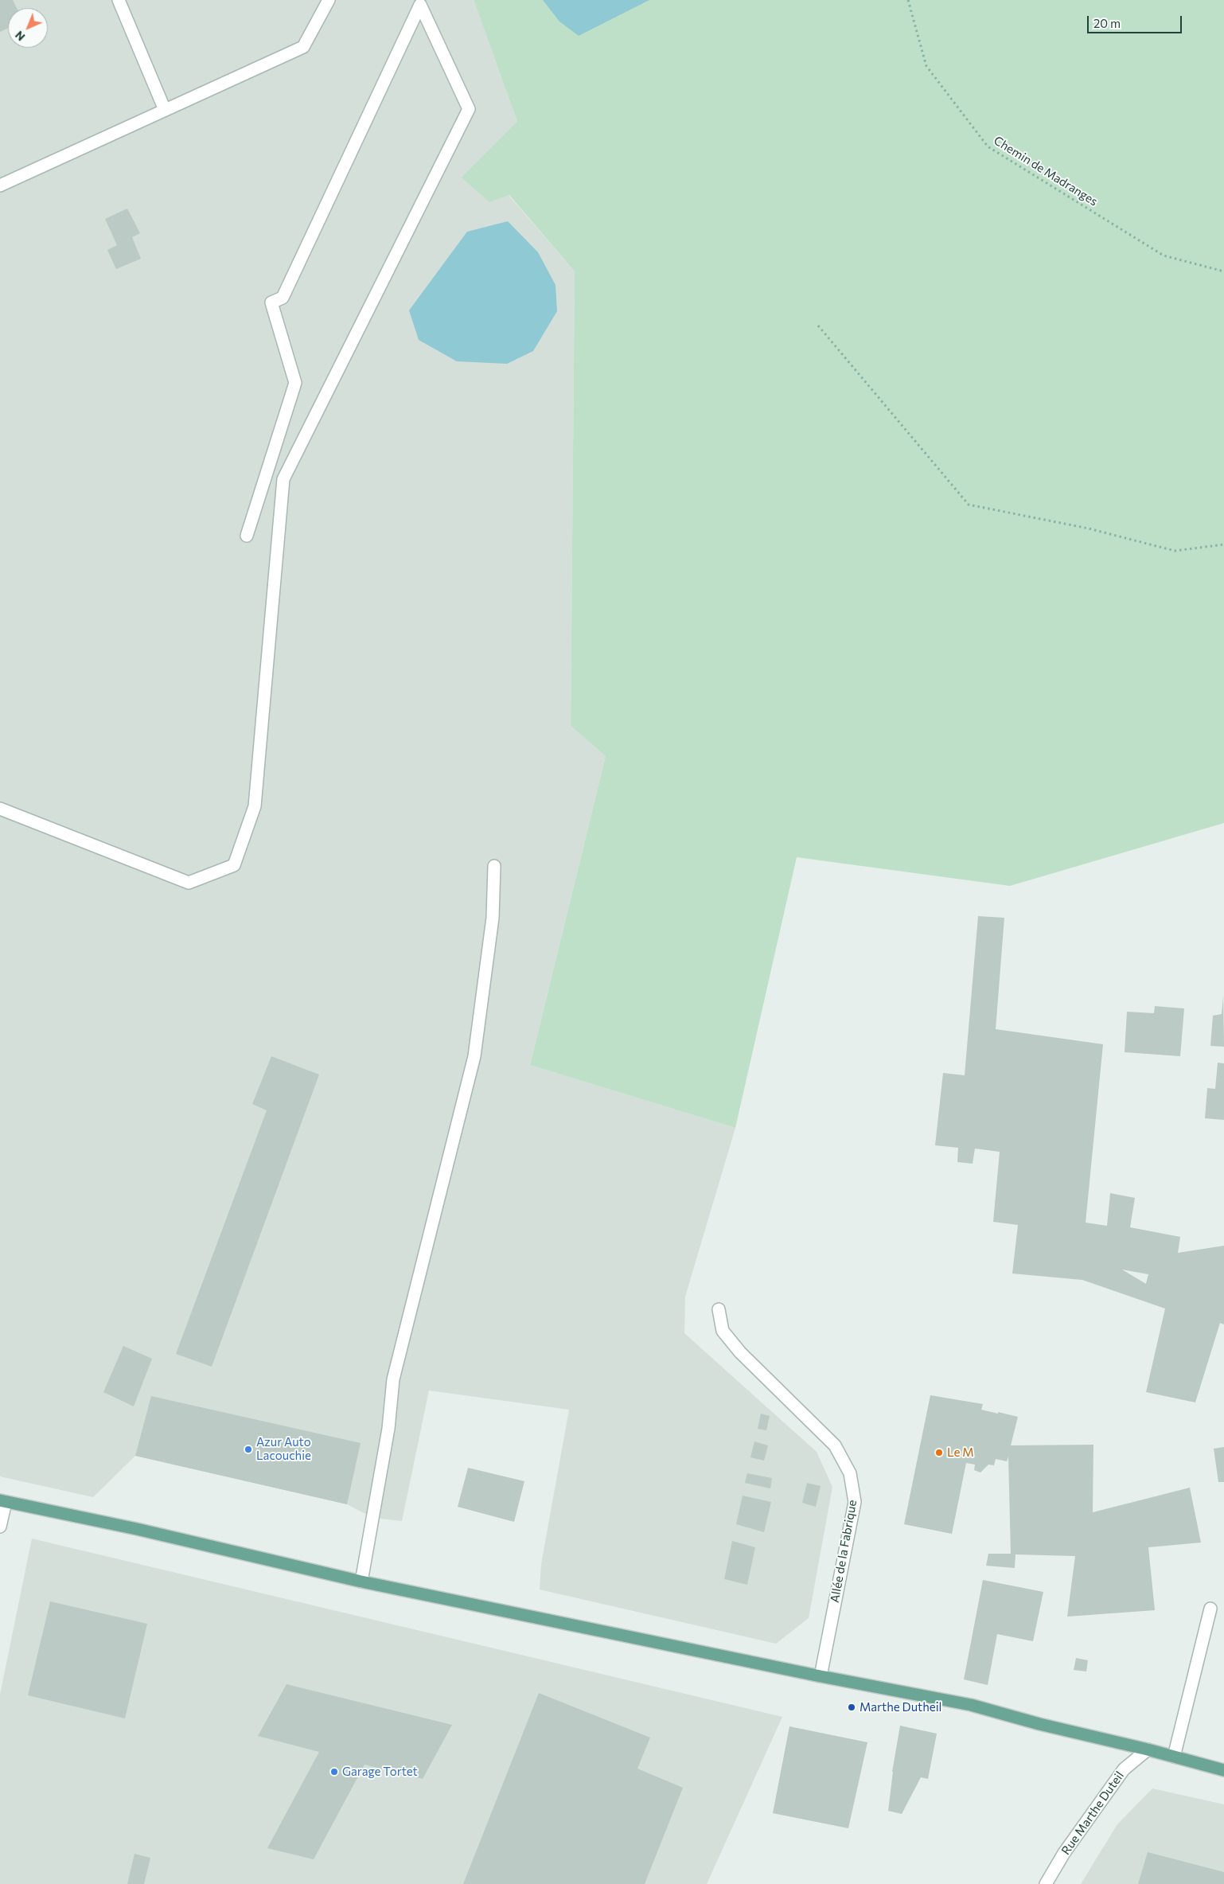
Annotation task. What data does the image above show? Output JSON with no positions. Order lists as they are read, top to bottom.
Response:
{
  "streets": {
    "street": ["Allée de la Fabrique", "Rue Marthe Duteil"],
    "path": ["Chemin de Madranges"]
  },
  "places": [
    "Azur Auto Lacouchie",
    "Le M",
    "Marthe Dutheil",
    "Garage Tortet"
  ],
  "scale_bar": "20 m",
  "north": "bottom left"
}
